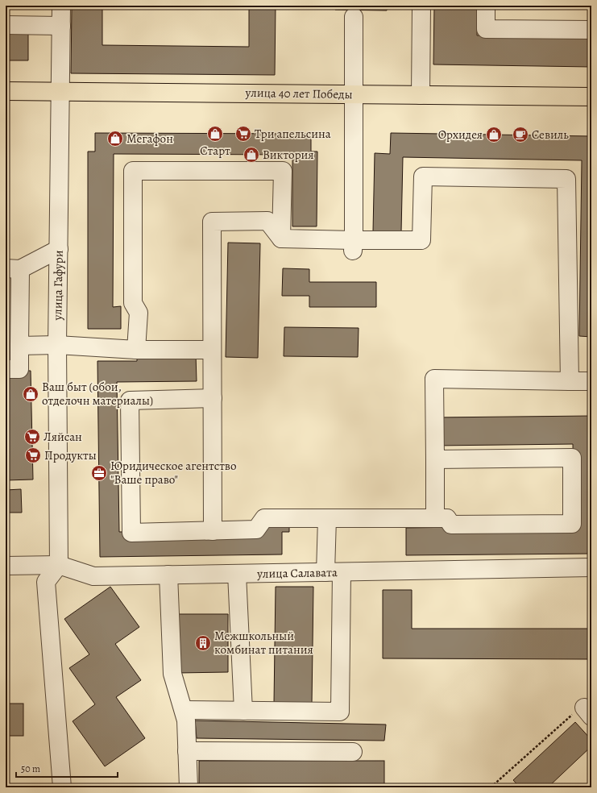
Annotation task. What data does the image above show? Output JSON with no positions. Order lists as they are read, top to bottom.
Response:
{
  "streets": {
    "main road": ["улица 40 лет Победы"],
    "street": ["улица Гафури", "улица Салавата"]
  },
  "crossings": [
    ["улица 40 лет Победы", "улица Гафури"],
    ["улица Гафури", "улица Салавата"]
  ],
  "places": {
    "shop": [
      "Старт",
      "Орхидея",
      "Мегафон",
      "Виктория",
      "Ваш быт (обои, отделочн материалы)"
    ],
    "supermarket": ["Три апельсина", "Ляйсан", "Продукты"],
    "cafe": ["Севиль"],
    "office": ["Юридическое агентство \"Ваше право\""],
    "building": ["Межшкольный комбинат питания"]
  },
  "scale_bar": "50 m"
}
